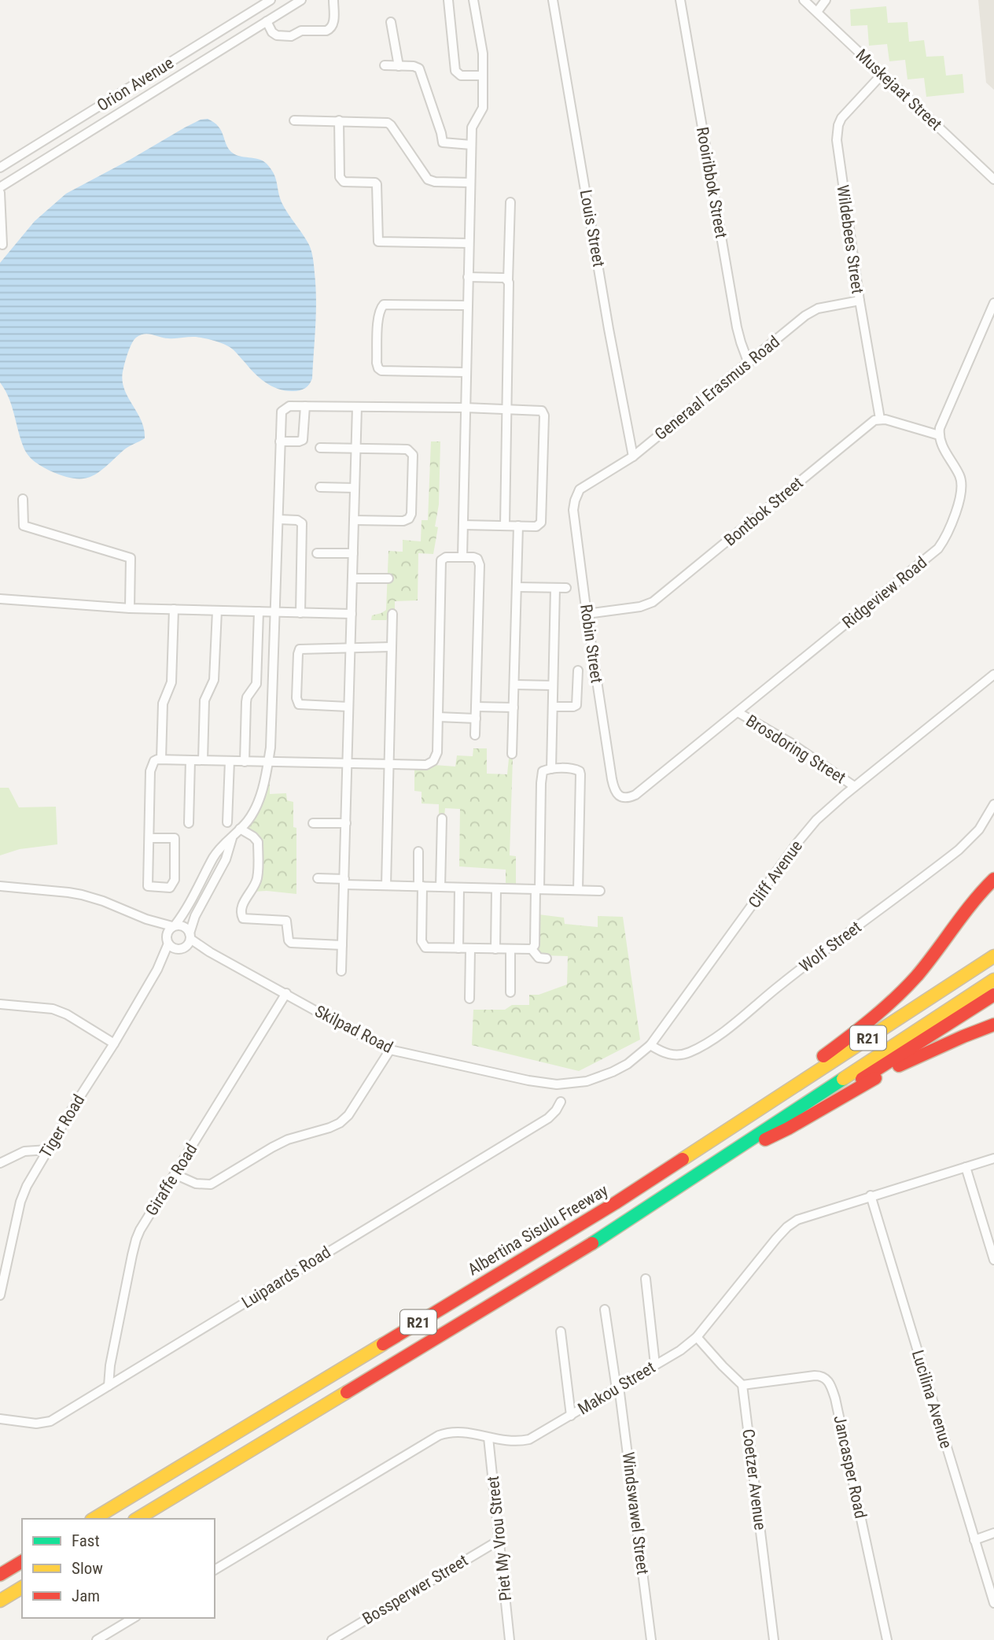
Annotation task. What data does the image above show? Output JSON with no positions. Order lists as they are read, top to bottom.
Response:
{
  "streets": {
    "highway": ["R21", "Albertina Sisulu Freeway"],
    "street": [
      "Orion Avenue",
      "Muskejaat Street",
      "Rooiribbok Street",
      "Louis Street",
      "Wildebees Street",
      "Generaal Erasmus Road",
      "Bontbok Street",
      "Ridgeview Road",
      "Robin Street",
      "Brosdoring Street",
      "Cliff Avenue",
      "Wolf Street",
      "Skilpad Road",
      "Tiger Road",
      "Giraffe Road",
      "Luipaards Road",
      "Makou Street",
      "Lucilina Avenue",
      "Jancasper Road",
      "Coetzer Avenue",
      "Windswawel Street",
      "Piet My Vrou Street",
      "Bossperwer Street"
    ]
  },
  "crossings": [
    ["Muskejaat Street", "Wildebees Street"],
    ["Rooiribbok Street", "Generaal Erasmus Road"],
    ["Louis Street", "Generaal Erasmus Road"],
    ["Wildebees Street", "Generaal Erasmus Road"],
    ["Wildebees Street", "Bontbok Street"],
    ["Generaal Erasmus Road", "Robin Street"],
    ["Bontbok Street", "Robin Street"],
    ["Ridgeview Road", "Robin Street"],
    ["Ridgeview Road", "Brosdoring Street"],
    ["Brosdoring Street", "Cliff Avenue"],
    ["Cliff Avenue", "Wolf Street"],
    ["Cliff Avenue", "Skilpad Road"],
    ["Skilpad Road", "Tiger Road"],
    ["Skilpad Road", "Giraffe Road"],
    ["Giraffe Road", "Luipaards Road"],
    ["Makou Street", "Lucilina Avenue"],
    ["Makou Street", "Windswawel Street"],
    ["Makou Street", "Piet My Vrou Street"],
    ["Jancasper Road", "Coetzer Avenue"],
    ["Piet My Vrou Street", "Bossperwer Street"]
  ],
  "legend": ["Fast", "Slow", "Jam"]
}
